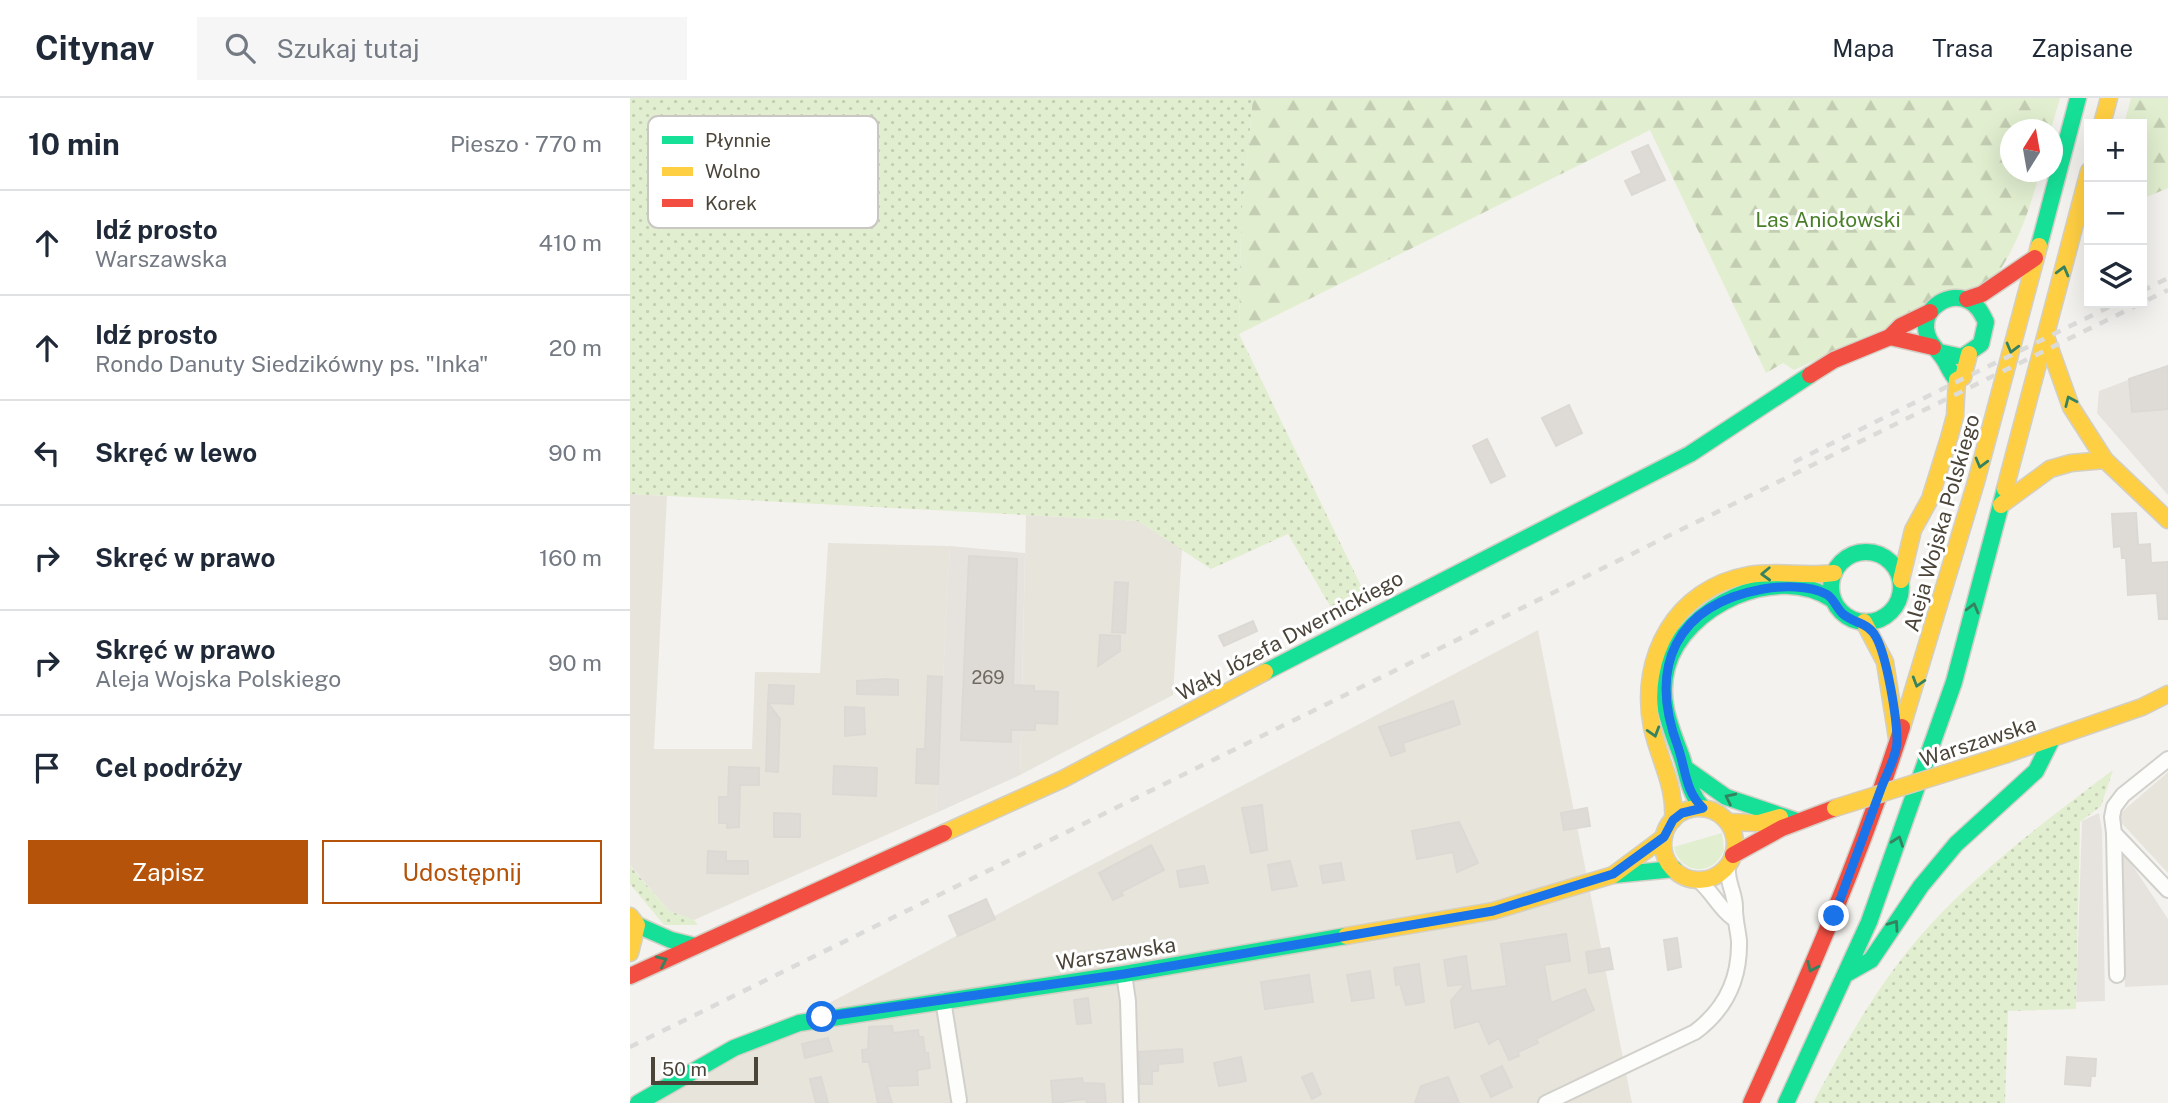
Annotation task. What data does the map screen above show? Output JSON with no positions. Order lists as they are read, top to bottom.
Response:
{
  "streets": {
    "main road": ["Aleja Wojska Polskiego", "Wały Józefa Dwernickiego", "Warszawska"]
  },
  "parks": ["Las Aniołowski"],
  "house_numbers": ["269"],
  "legend": ["Płynnie", "Wolno", "Korek"],
  "scale_bar": "50 m",
  "north": "top",
  "page": {
    "header": "Citynav",
    "search": "Szukaj tutaj",
    "nav": ["Mapa", "Trasa", "Zapisane"],
    "heading": ["10 min", "Pieszo · 770 m"],
    "map_buttons": ["+", "−"],
    "list": [
      ["Idź prosto", "Warszawska", "410 m"],
      ["Idź prosto", "Rondo Danuty Siedzikówny ps. \"Inka\"", "20 m"],
      ["Skręć w lewo", "90 m"],
      ["Skręć w prawo", "160 m"],
      ["Skręć w prawo", "Aleja Wojska Polskiego", "90 m"],
      "Cel podróży"
    ],
    "buttons": ["Zapisz", "Udostępnij"],
    "scale": "50 m"
  }
}
